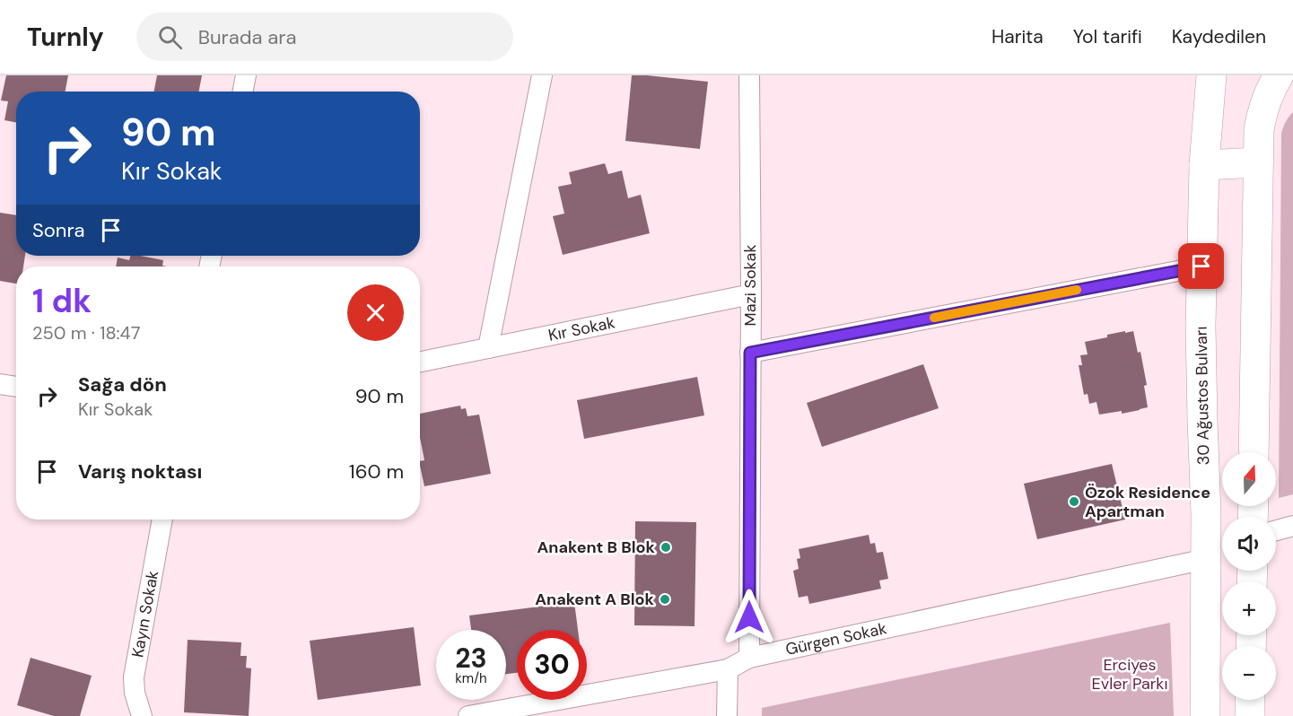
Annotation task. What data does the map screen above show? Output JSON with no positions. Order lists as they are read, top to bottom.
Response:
{
  "streets": {
    "main road": ["30 Ağustos Bulvarı"],
    "street": [
      "Mazi Sokak",
      "Kır Sokak",
      "Kayın Sokak",
      "Gürgen Sokak"
    ]
  },
  "crossings": [
    ["Mazi Sokak", "Kır Sokak"],
    ["Mazi Sokak", "Gürgen Sokak"],
    ["30 Ağustos Bulvarı", "Gürgen Sokak"]
  ],
  "parks": ["Erciyes Evler Parkı"],
  "places": ["Özok Residence Apartman", "Anakent B Blok", "Anakent A Blok"],
  "north": "top",
  "page": {
    "header": "Turnly",
    "search": "Burada ara",
    "nav": ["Harita", "Yol tarifi", "Kaydedilen"],
    "turn": ["90 m", "Kır Sokak"],
    "then": "Sonra",
    "heading": ["1 dk", "250 m · 18:47"],
    "list": [
      {
        "name": "Sağa dön",
        "note": "Kır Sokak",
        "value": "90 m"
      },
      {
        "name": "Varış noktası",
        "value": "160 m"
      }
    ],
    "map_buttons": ["+", "−"],
    "speed": "23 km/h",
    "limit": "30"
  }
}
